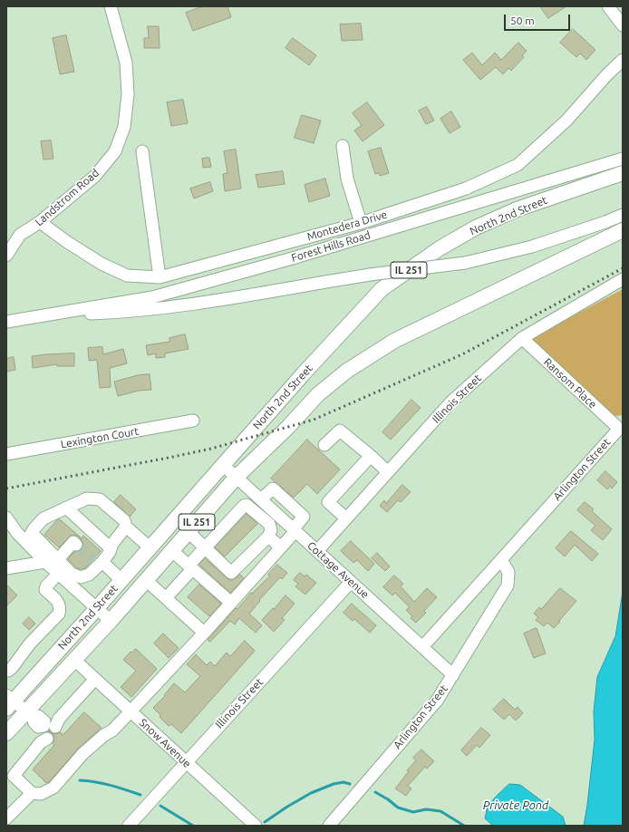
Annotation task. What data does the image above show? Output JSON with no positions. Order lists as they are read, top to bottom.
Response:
{
  "streets": {
    "main road": ["North 2nd Street", "IL 251"],
    "street": [
      "Landstrom Road",
      "Montedera Drive",
      "Forest Hills Road",
      "Ransom Place",
      "Illinois Street",
      "Lexington Court",
      "Arlington Street",
      "Cottage Avenue",
      "Snow Avenue"
    ]
  },
  "crossings": [
    ["Landstrom Road", "Montedera Drive"],
    ["North 2nd Street", "Cottage Avenue"],
    ["North 2nd Street", "Snow Avenue"],
    ["Ransom Place", "Illinois Street"],
    ["Ransom Place", "Arlington Street"],
    ["Illinois Street", "Cottage Avenue"],
    ["Illinois Street", "Snow Avenue"],
    ["Arlington Street", "Cottage Avenue"]
  ],
  "water": ["Private Pond"],
  "scale_bar": "50 m"
}
